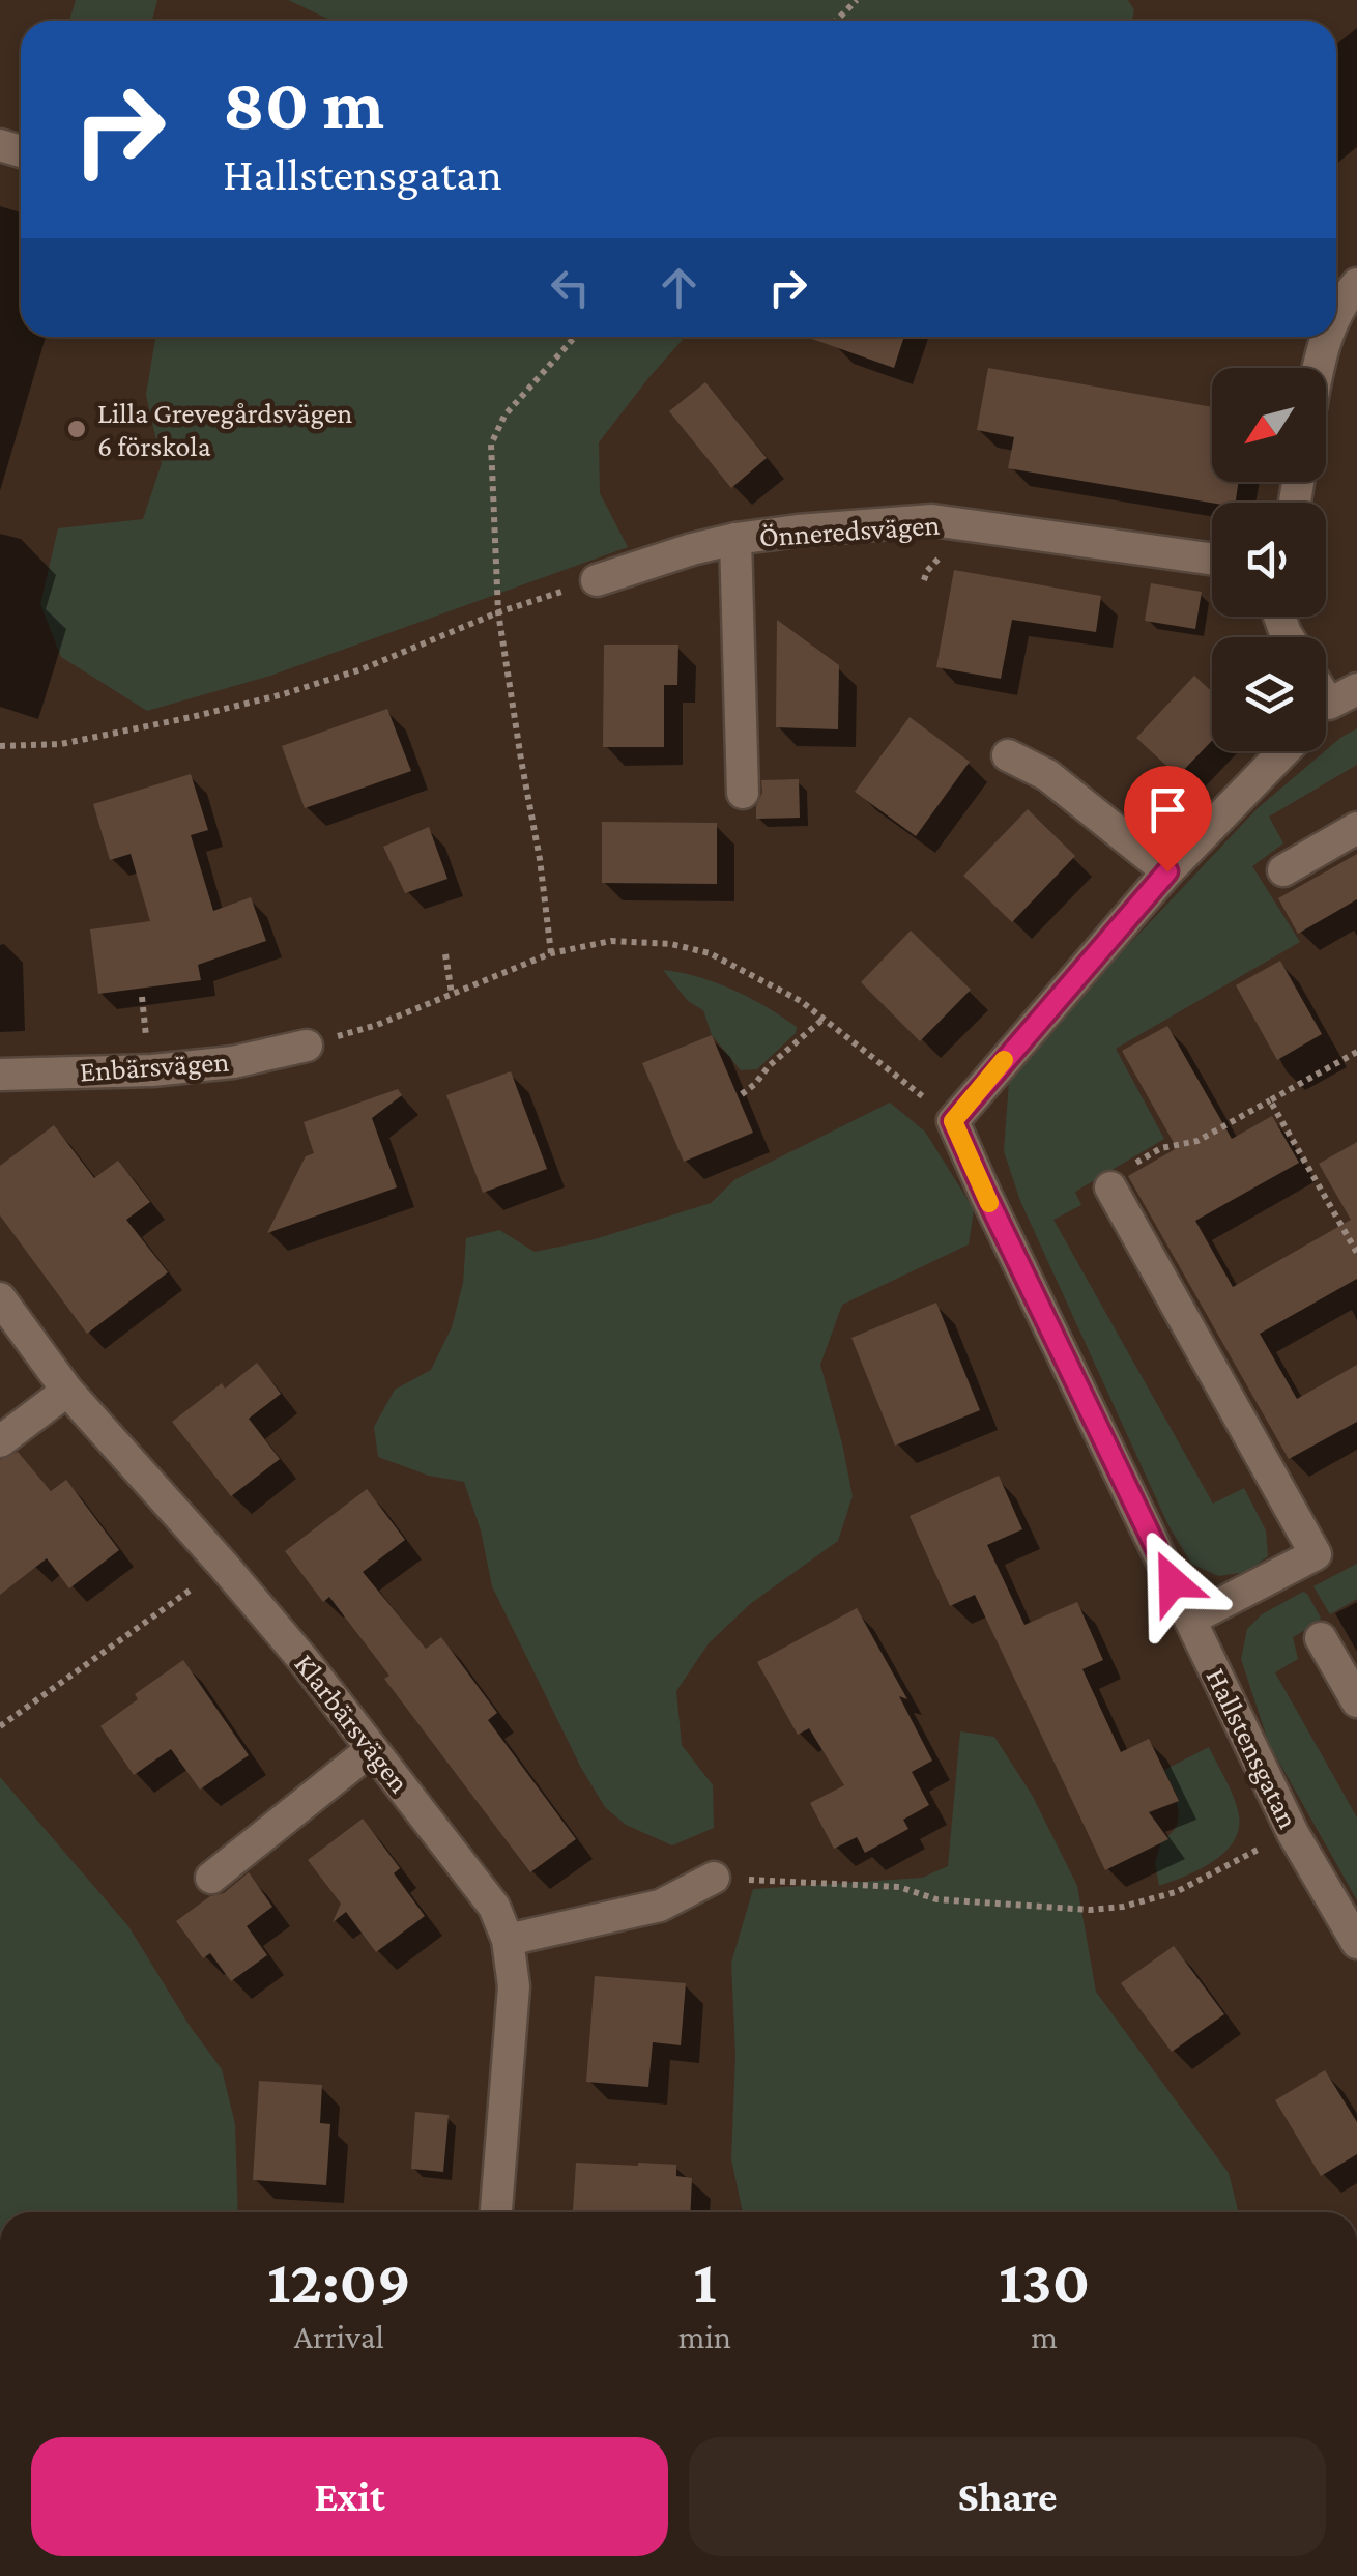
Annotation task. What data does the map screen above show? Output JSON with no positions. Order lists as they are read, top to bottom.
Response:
{
  "streets": {
    "street": [
      "Önneredsvägen",
      "Enbärsvägen",
      "Klarbärsvägen",
      "Hallstensgatan"
    ]
  },
  "places": ["Lilla Grevegårdsvägen 6 förskola"],
  "north": "bottom left",
  "page": {
    "turn": ["80 m", "Hallstensgatan"],
    "eta": [
      "12:09",
      "Arrival",
      "1",
      "min",
      "130",
      "m"
    ],
    "buttons": ["Exit", "Share"]
  }
}
